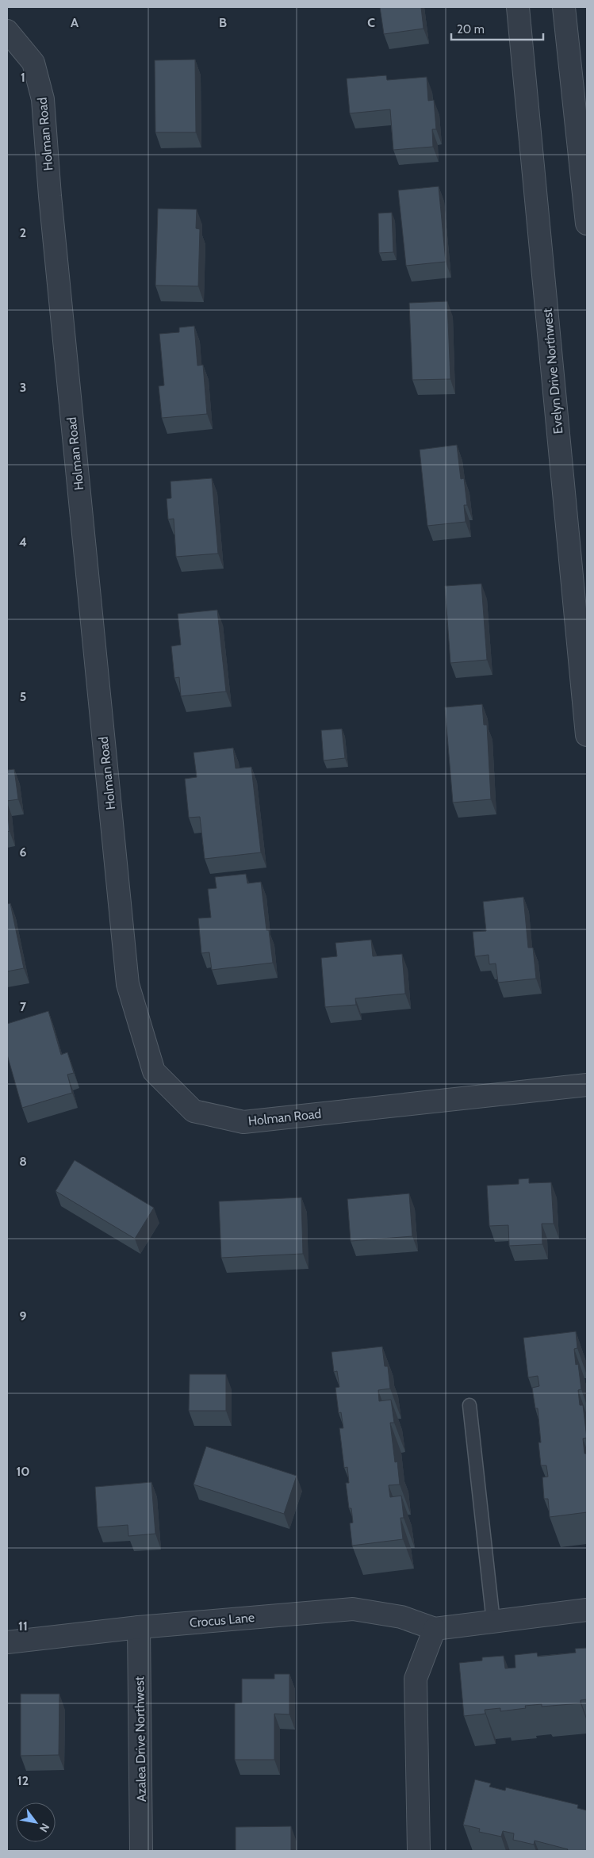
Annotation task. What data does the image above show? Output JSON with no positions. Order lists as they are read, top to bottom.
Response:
{
  "streets": {
    "street": [
      "Holman Road",
      "Evelyn Drive Northwest",
      "Crocus Lane",
      "Azalea Drive Northwest"
    ]
  },
  "crossings": [
    ["Crocus Lane", "Azalea Drive Northwest"]
  ],
  "scale_bar": "20 m",
  "north": "bottom right",
  "grid": {
    "columns": ["A", "B", "C"],
    "rows": [
      "1",
      "2",
      "3",
      "4",
      "5",
      "6",
      "7",
      "8",
      "9",
      "10",
      "11",
      "12"
    ]
  }
}
